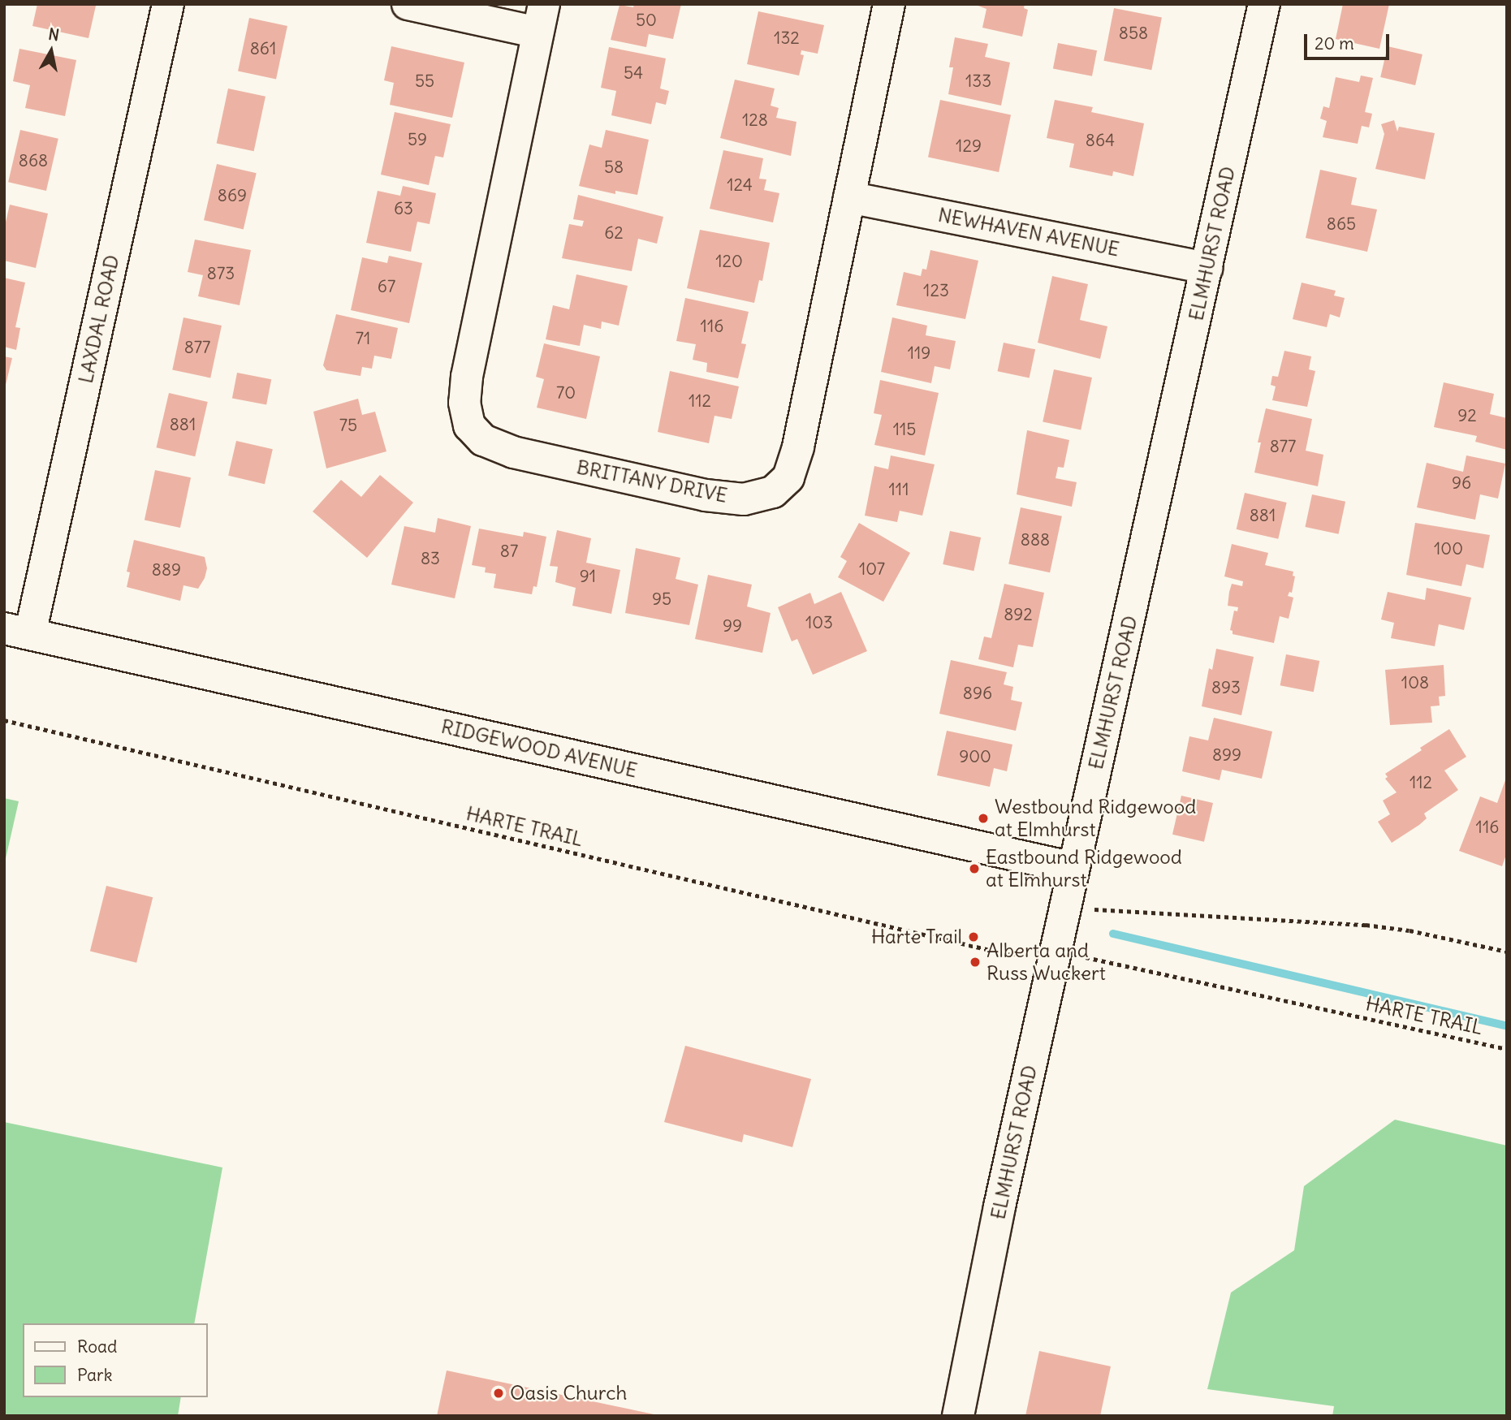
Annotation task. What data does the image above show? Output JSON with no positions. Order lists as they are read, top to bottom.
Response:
{
  "streets": {
    "street": [
      "NEWHAVEN AVENUE",
      "ELMHURST ROAD",
      "LAXDAL ROAD",
      "BRITTANY DRIVE",
      "RIDGEWOOD AVENUE"
    ],
    "path": ["HARTE TRAIL"]
  },
  "crossings": [
    ["NEWHAVEN AVENUE", "ELMHURST ROAD"],
    ["NEWHAVEN AVENUE", "BRITTANY DRIVE"],
    ["ELMHURST ROAD", "RIDGEWOOD AVENUE"],
    ["ELMHURST ROAD", "HARTE TRAIL"],
    ["LAXDAL ROAD", "RIDGEWOOD AVENUE"]
  ],
  "places": [
    "Westbound Ridgewood at Elmhurst",
    "Eastbound Ridgewood at Elmhurst",
    "Harte Trail",
    "Alberta and Russ Wuckert",
    "Oasis Church"
  ],
  "house_numbers": [
    "50",
    "858",
    "132",
    "861",
    "54",
    "55",
    "133",
    "128",
    "59",
    "864",
    "129",
    "868",
    "58",
    "124",
    "869",
    "63",
    "865",
    "62",
    "120",
    "873",
    "67",
    "123",
    "116",
    "71",
    "877",
    "119",
    "70",
    "112",
    "92",
    "881",
    "75",
    "115",
    "877",
    "96",
    "111",
    "881",
    "888",
    "100",
    "87",
    "83",
    "107",
    "889",
    "91",
    "95",
    "892",
    "103",
    "99",
    "108",
    "893",
    "896",
    "899",
    "900",
    "112",
    "116"
  ],
  "legend": ["Road", "Park"],
  "scale_bar": "20 m",
  "north": "top"
}
